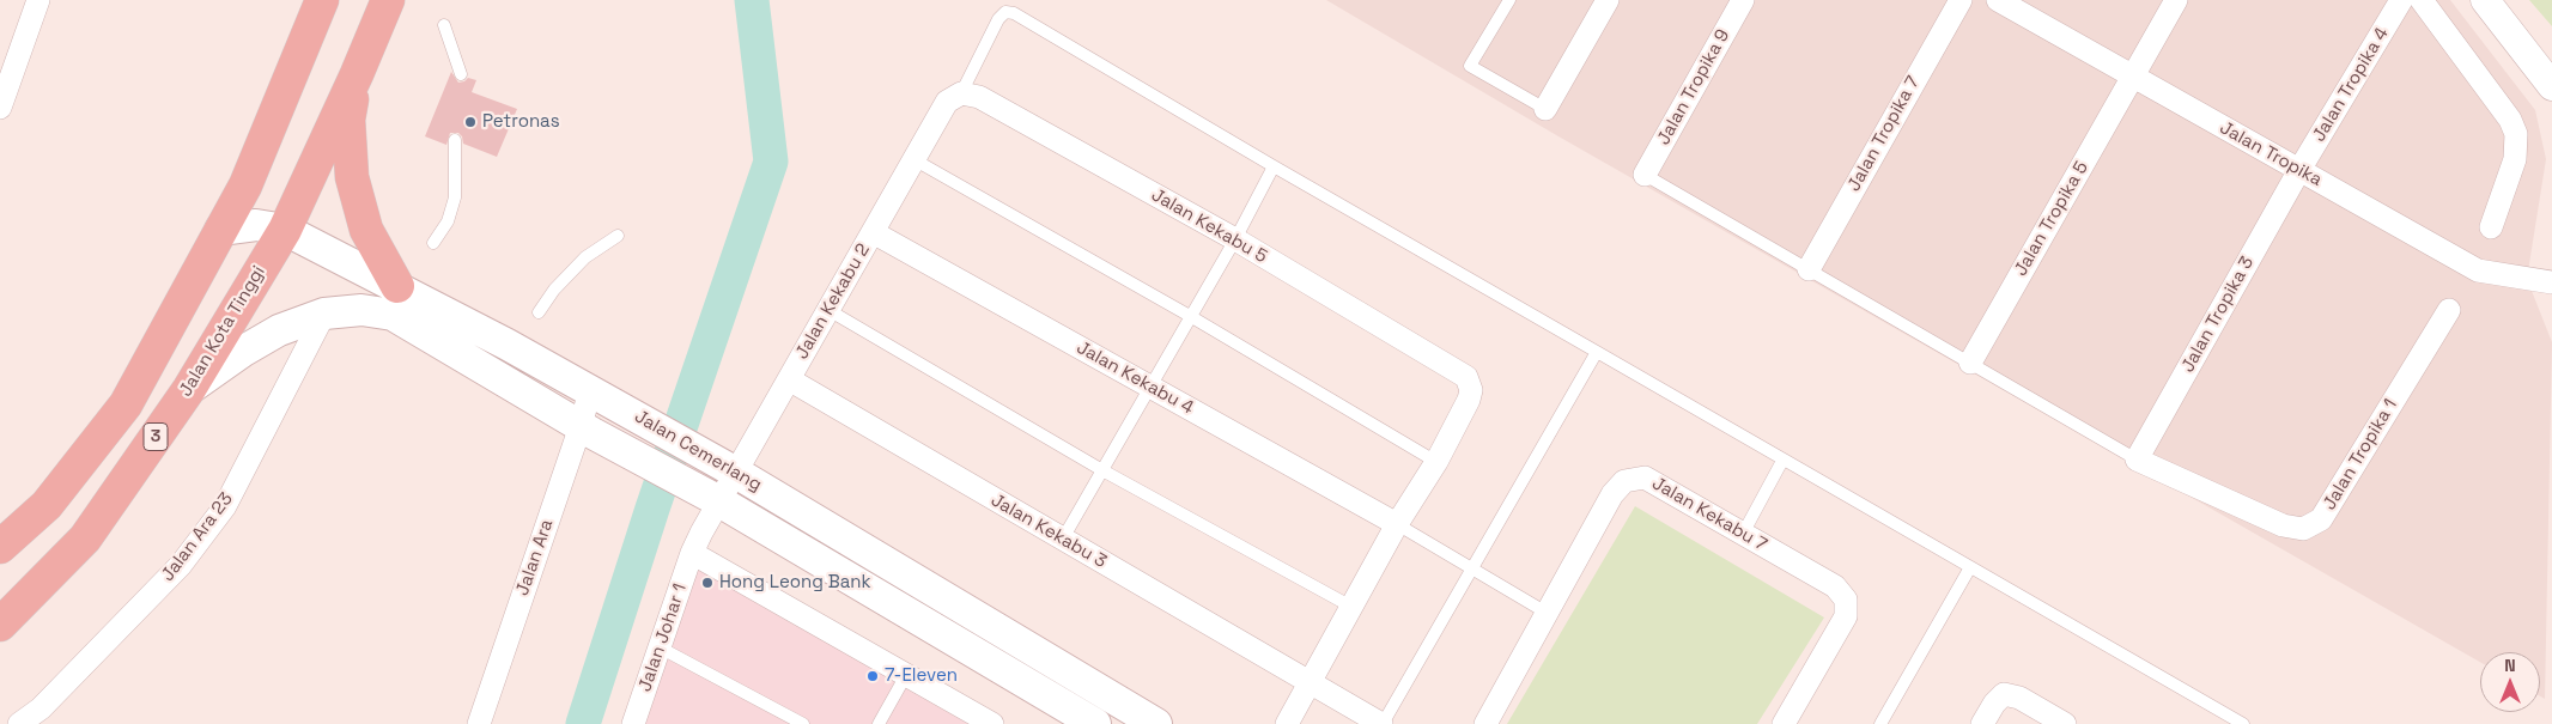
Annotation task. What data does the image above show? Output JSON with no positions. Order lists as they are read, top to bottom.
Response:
{
  "streets": {
    "highway": ["Jalan Kota Tinggi", "3"],
    "main road": ["Jalan Cemerlang"],
    "street": [
      "Jalan Tropika 4",
      "Jalan Tropika 9",
      "Jalan Tropika 7",
      "Jalan Tropika",
      "Jalan Tropika 5",
      "Jalan Kekabu 5",
      "Jalan Kekabu 2",
      "Jalan Tropika 3",
      "Jalan Kekabu 4",
      "Jalan Tropika 1",
      "Jalan Kekabu 7",
      "Jalan Kekabu 3",
      "Jalan Ara 23",
      "Jalan Ara",
      "Jalan Johar 1"
    ]
  },
  "crossings": [
    ["Jalan Tropika 4", "Jalan Tropika"],
    ["Jalan Tropika 4", "Jalan Tropika 3"],
    ["Jalan Tropika", "Jalan Tropika 5"],
    ["Jalan Tropika", "Jalan Tropika 3"],
    ["Jalan Kekabu 5", "Jalan Kekabu 2"],
    ["Jalan Kekabu 2", "Jalan Kekabu 4"],
    ["Jalan Kekabu 2", "Jalan Cemerlang"],
    ["Jalan Kekabu 2", "Jalan Kekabu 3"],
    ["Jalan Kekabu 2", "Jalan Johar 1"],
    ["Jalan Tropika 3", "Jalan Tropika 1"],
    ["Jalan Kota Tinggi", "Jalan Cemerlang"],
    ["3", "Jalan Cemerlang"],
    ["Jalan Cemerlang", "Jalan Ara 23"],
    ["Jalan Cemerlang", "Jalan Ara"],
    ["Jalan Cemerlang", "Jalan Johar 1"]
  ],
  "places": ["Petronas", "Hong Leong Bank", "7-Eleven"],
  "north": "top"
}
